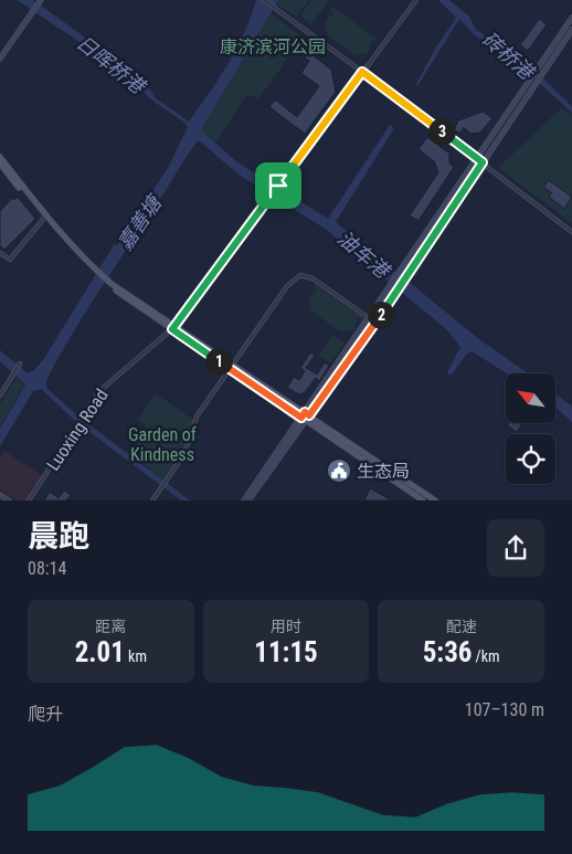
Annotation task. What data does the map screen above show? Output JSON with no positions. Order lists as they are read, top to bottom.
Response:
{
  "streets": {
    "street": ["Luoxing Road"]
  },
  "water": [
    "砖桥港",
    "日晖桥港",
    "嘉善塘",
    "油车港"
  ],
  "parks": ["康济滨河公园", "Garden of Kindness"],
  "places": {
    "public building": ["生态局"]
  },
  "north": "top left",
  "page": {
    "pins": ["3", "2", "1"],
    "heading": ["晨跑", "08:14"],
    "stats": [
      ["距离", "2.01 km"],
      ["用时", "11:15"],
      ["配速", "5:36 /km"]
    ],
    "chart": ["爬升", "107–130 m"]
  }
}
